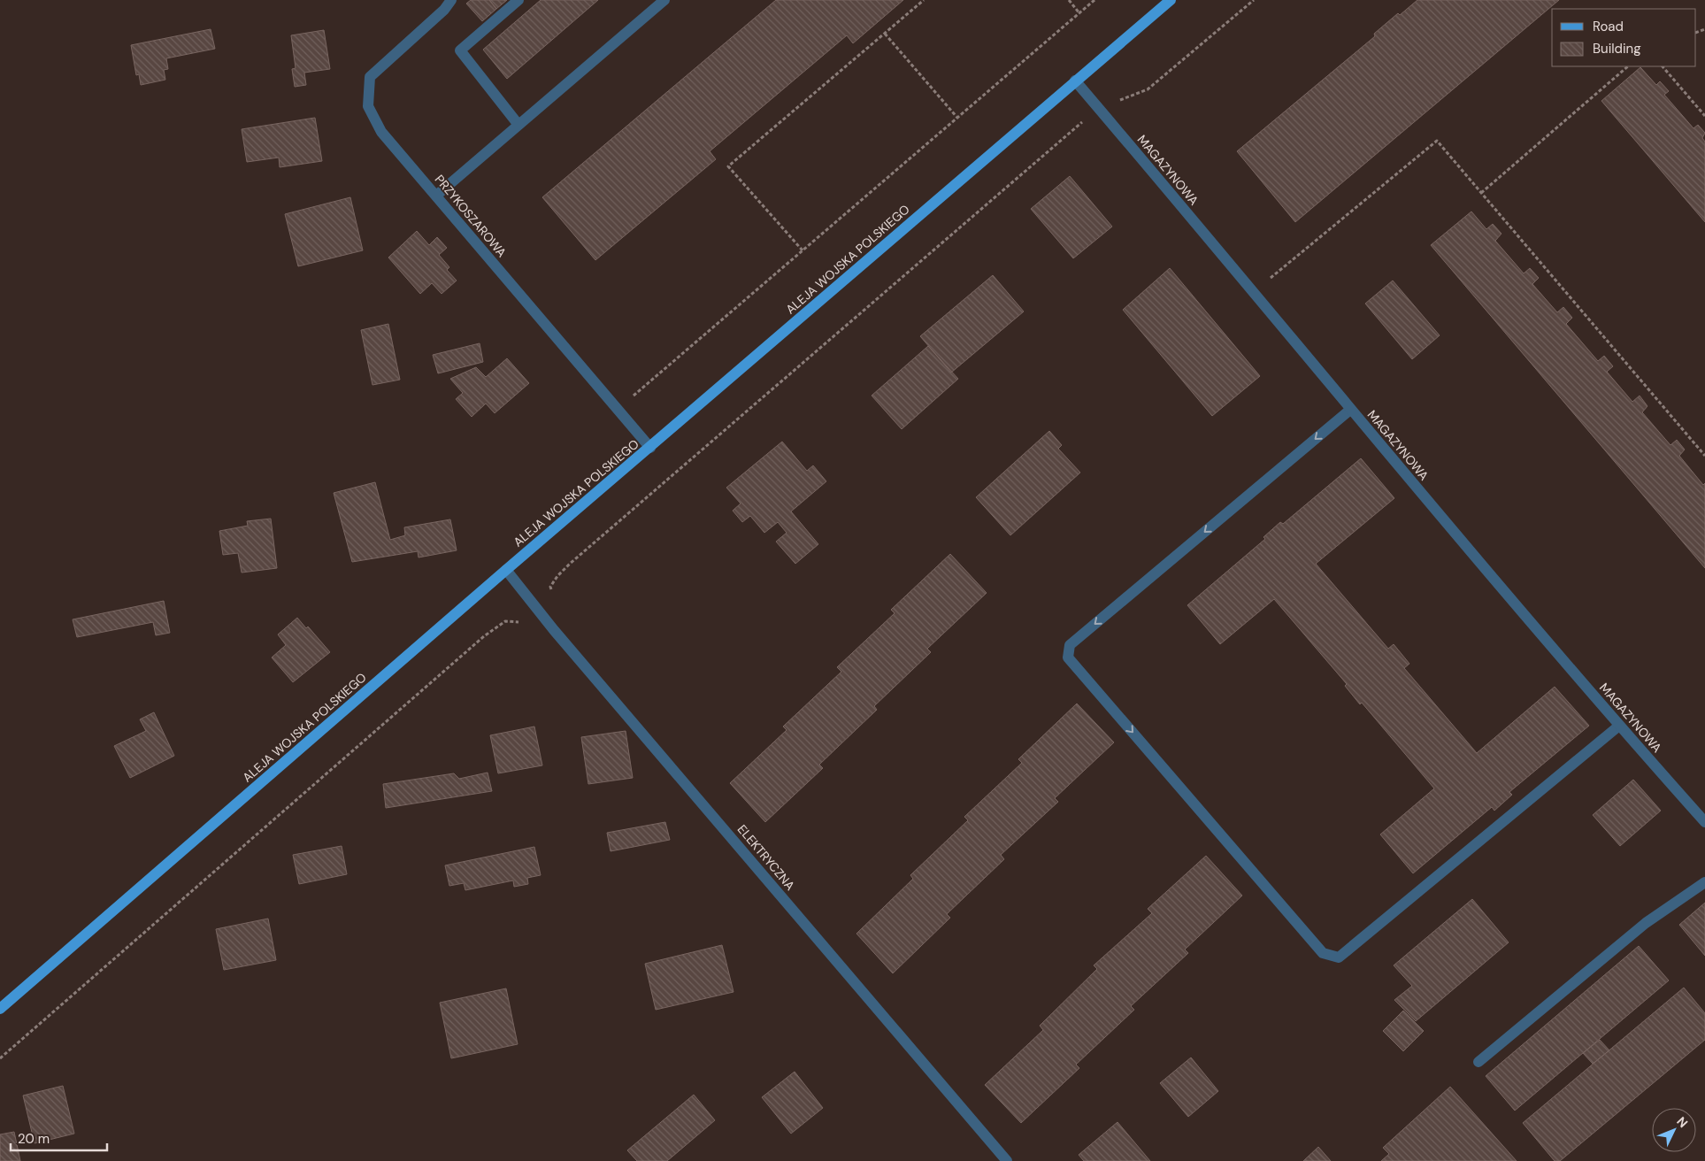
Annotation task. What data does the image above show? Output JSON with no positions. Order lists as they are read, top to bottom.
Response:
{
  "streets": {
    "main road": ["ALEJA WOJSKA POLSKIEGO"],
    "street": ["MAGAZYNOWA", "PRZYKOSZAROWA", "ELEKTRYCZNA"]
  },
  "crossings": [
    ["MAGAZYNOWA", "ALEJA WOJSKA POLSKIEGO"],
    ["PRZYKOSZAROWA", "ALEJA WOJSKA POLSKIEGO"],
    ["ALEJA WOJSKA POLSKIEGO", "ELEKTRYCZNA"]
  ],
  "legend": ["Road", "Building"],
  "scale_bar": "20 m",
  "north": "top right"
}
